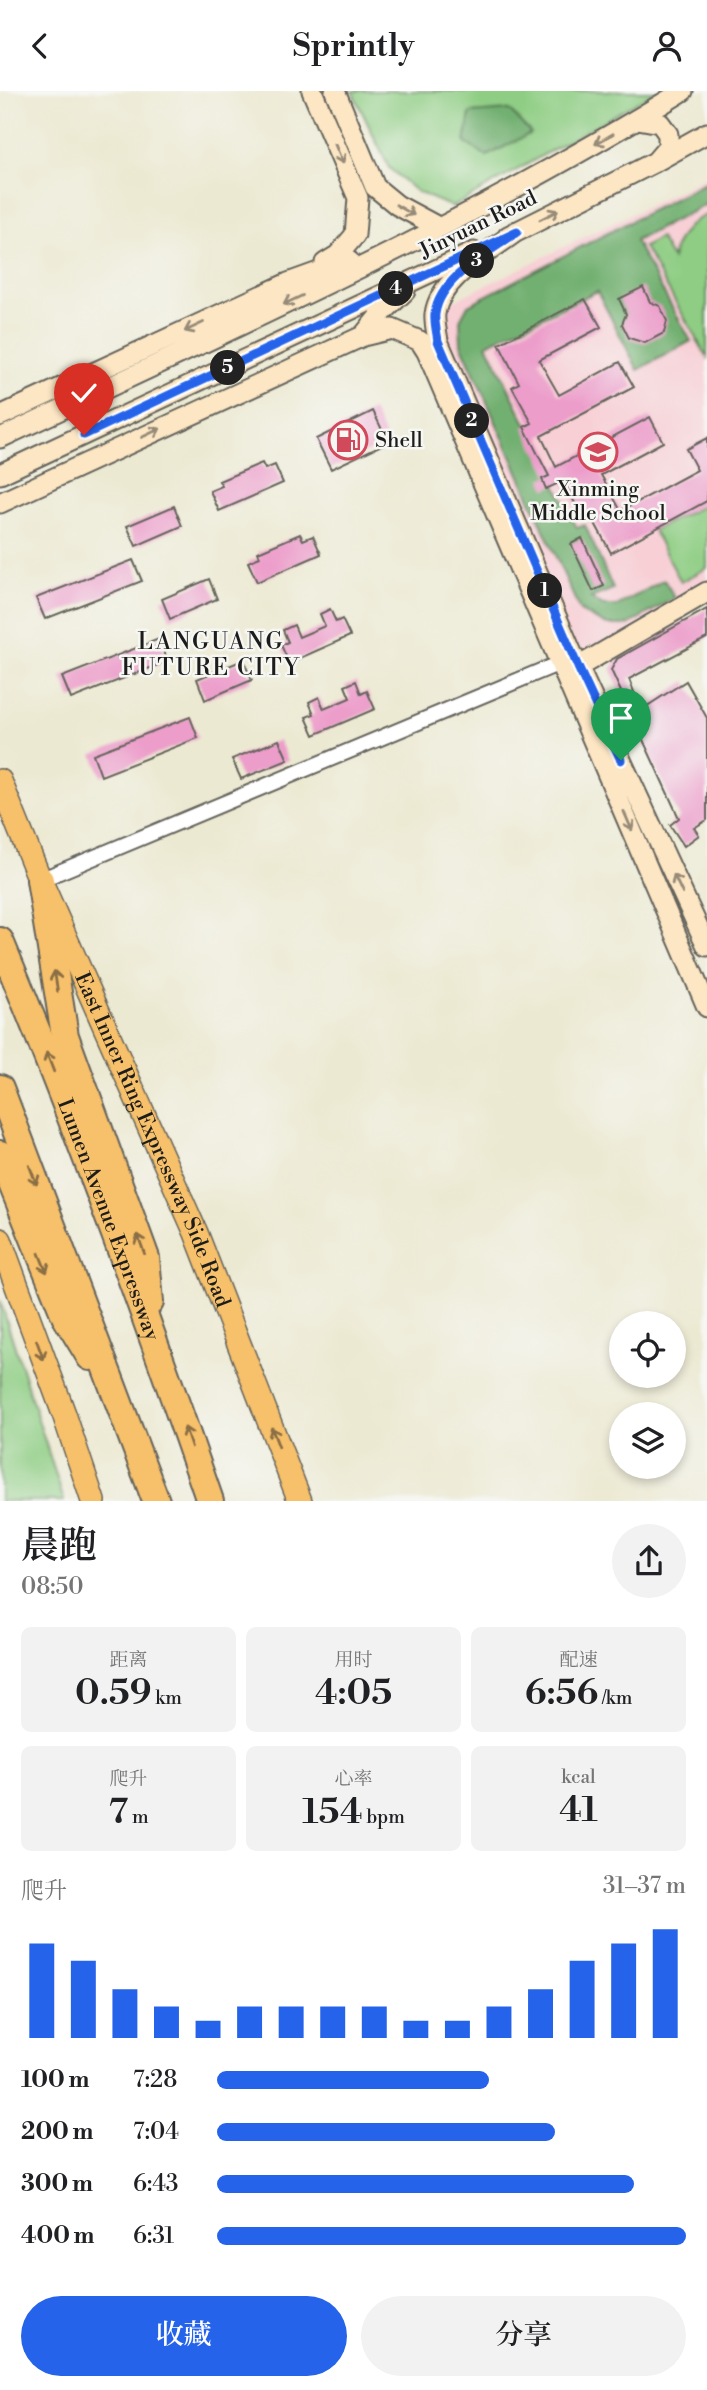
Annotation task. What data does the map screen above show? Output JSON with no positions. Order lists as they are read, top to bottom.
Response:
{
  "streets": {
    "highway": ["Lumen Avenue Expressway"],
    "main road": ["East Inner Ring Expressway Side Road"],
    "street": ["Jinyuan Road"]
  },
  "districts": ["LANGUANG FUTURE CITY"],
  "places": {
    "fuel station": ["Shell"],
    "school or university": ["Xinming Middle School"]
  },
  "page": {
    "header": "Sprintly",
    "pins": [
      "3",
      "4",
      "5",
      "2",
      "1"
    ],
    "heading": ["晨跑", "08:50"],
    "stats": [
      ["距离", "0.59 km"],
      ["用时", "4:05"],
      ["配速", "6:56 /km"],
      ["爬升", "7 m"],
      ["心率", "154 bpm"],
      ["kcal", "41"]
    ],
    "chart": ["爬升", "31–37 m"],
    "list": [
      {
        "name": "100 m",
        "note": "7:28"
      },
      {
        "name": "200 m",
        "note": "7:04"
      },
      {
        "name": "300 m",
        "note": "6:43"
      },
      {
        "name": "400 m",
        "note": "6:31"
      }
    ],
    "buttons": ["收藏", "分享"]
  }
}
